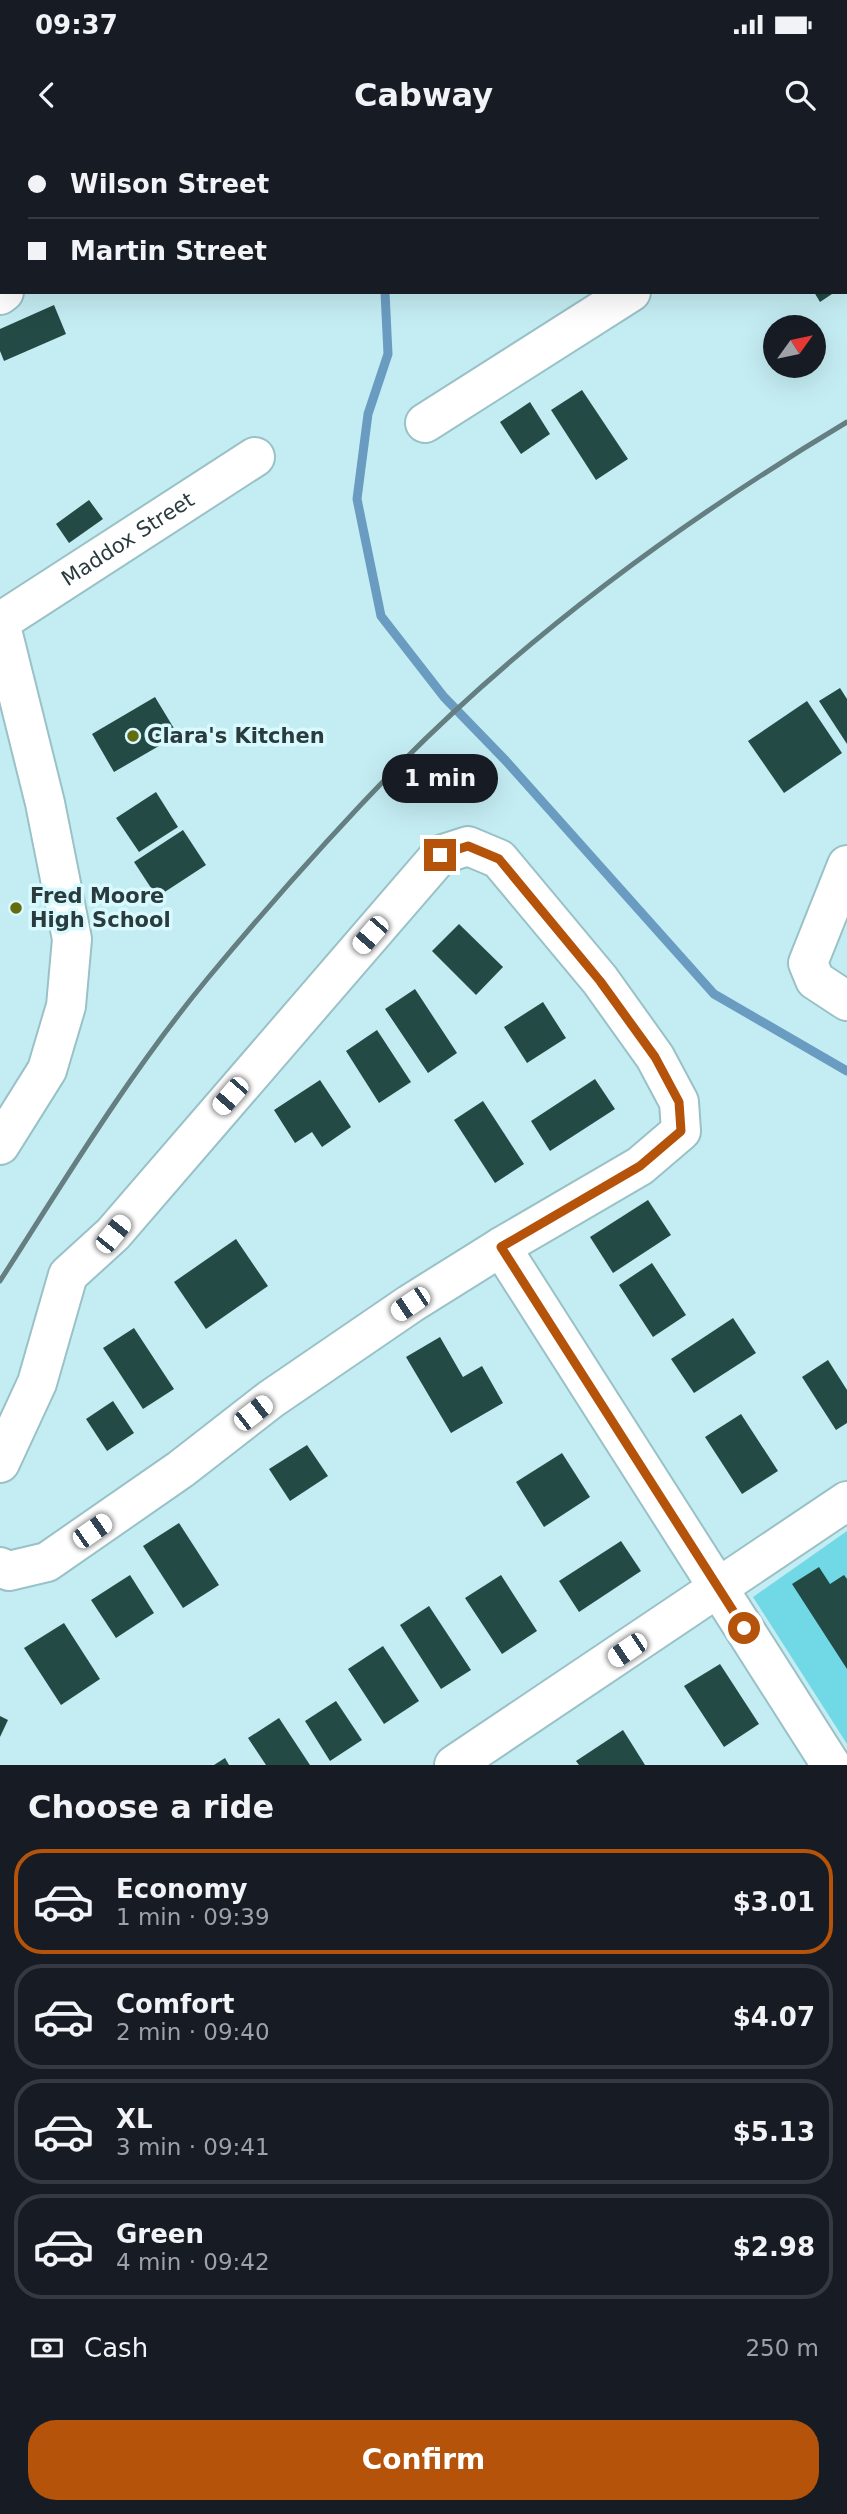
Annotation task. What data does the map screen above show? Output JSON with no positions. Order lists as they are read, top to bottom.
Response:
{
  "streets": {
    "street": ["Maddox Street"]
  },
  "places": ["Clara's Kitchen", "Fred Moore High School"],
  "north": "top right",
  "page": {
    "status": "09:37",
    "header": "Cabway",
    "banner": ["Wilson Street", "Martin Street"],
    "bubble": "1 min",
    "heading": "Choose a ride",
    "list": [
      {
        "name": "Economy",
        "note": "1 min · 09:39",
        "value": "$3.01"
      },
      {
        "name": "Comfort",
        "note": "2 min · 09:40",
        "value": "$4.07"
      },
      {
        "name": "XL",
        "note": "3 min · 09:41",
        "value": "$5.13"
      },
      {
        "name": "Green",
        "note": "4 min · 09:42",
        "value": "$2.98"
      }
    ],
    "pay": ["Cash", "250 m"],
    "buttons": "Confirm"
  }
}
